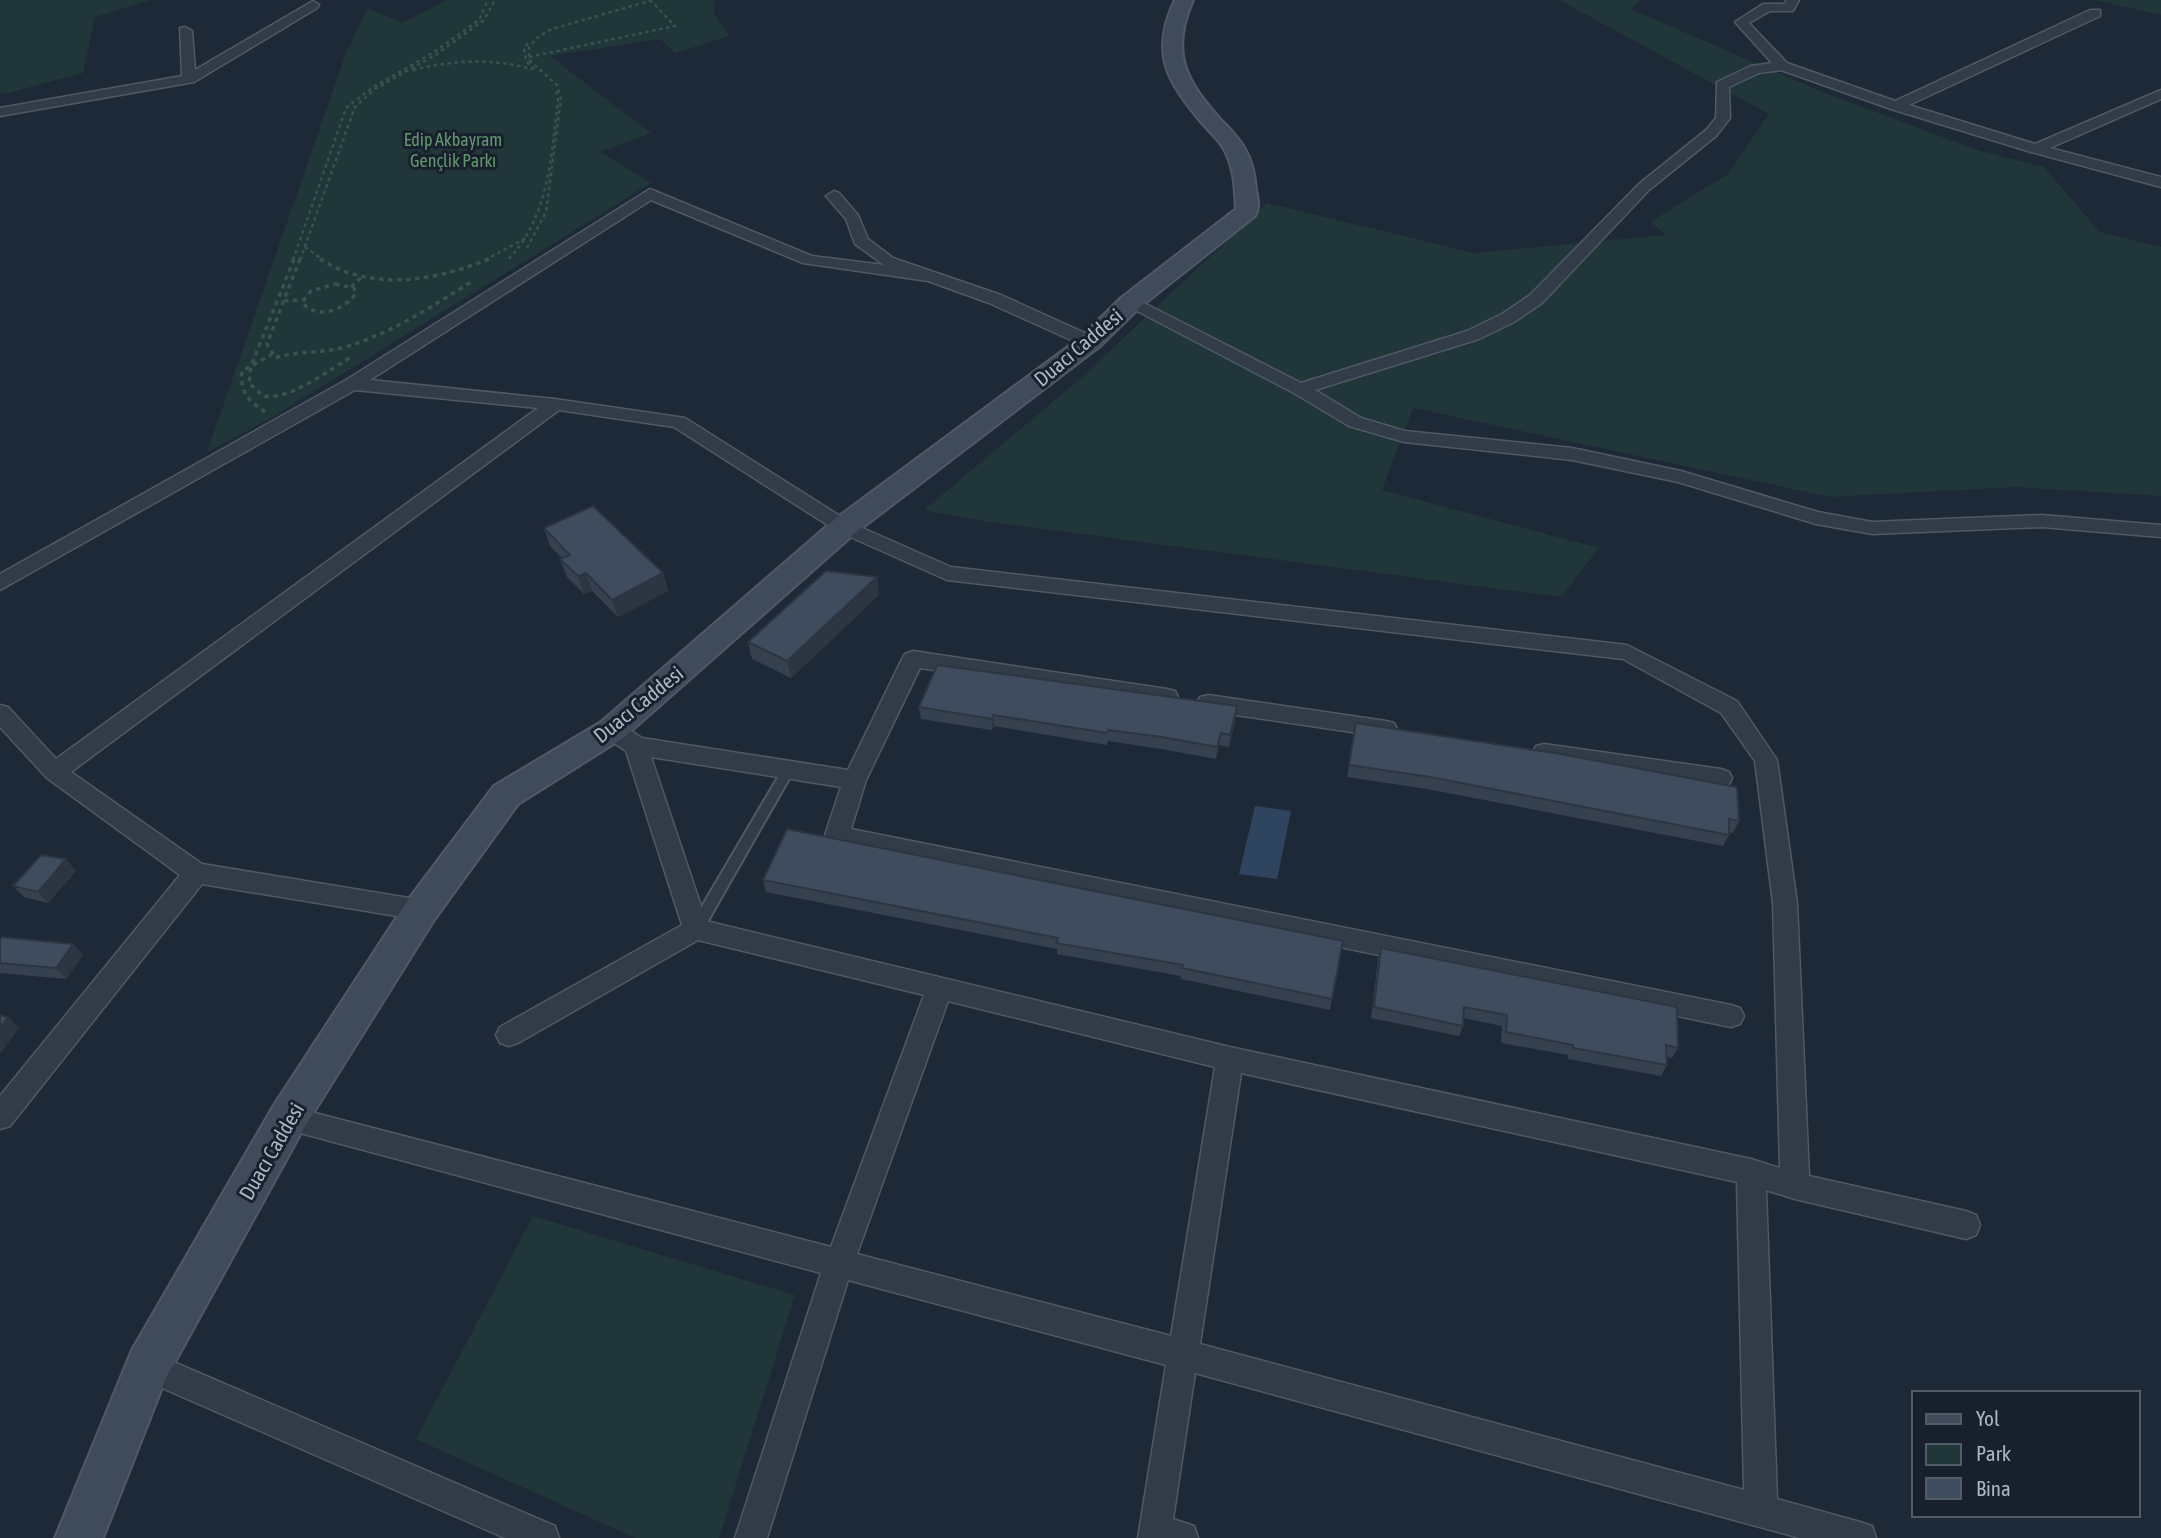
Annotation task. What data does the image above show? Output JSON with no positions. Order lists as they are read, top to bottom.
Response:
{
  "streets": {
    "street": ["Duacı Caddesi"]
  },
  "parks": ["Edip Akbayram Gençlik Parkı"],
  "legend": ["Yol", "Park", "Bina"]
}
